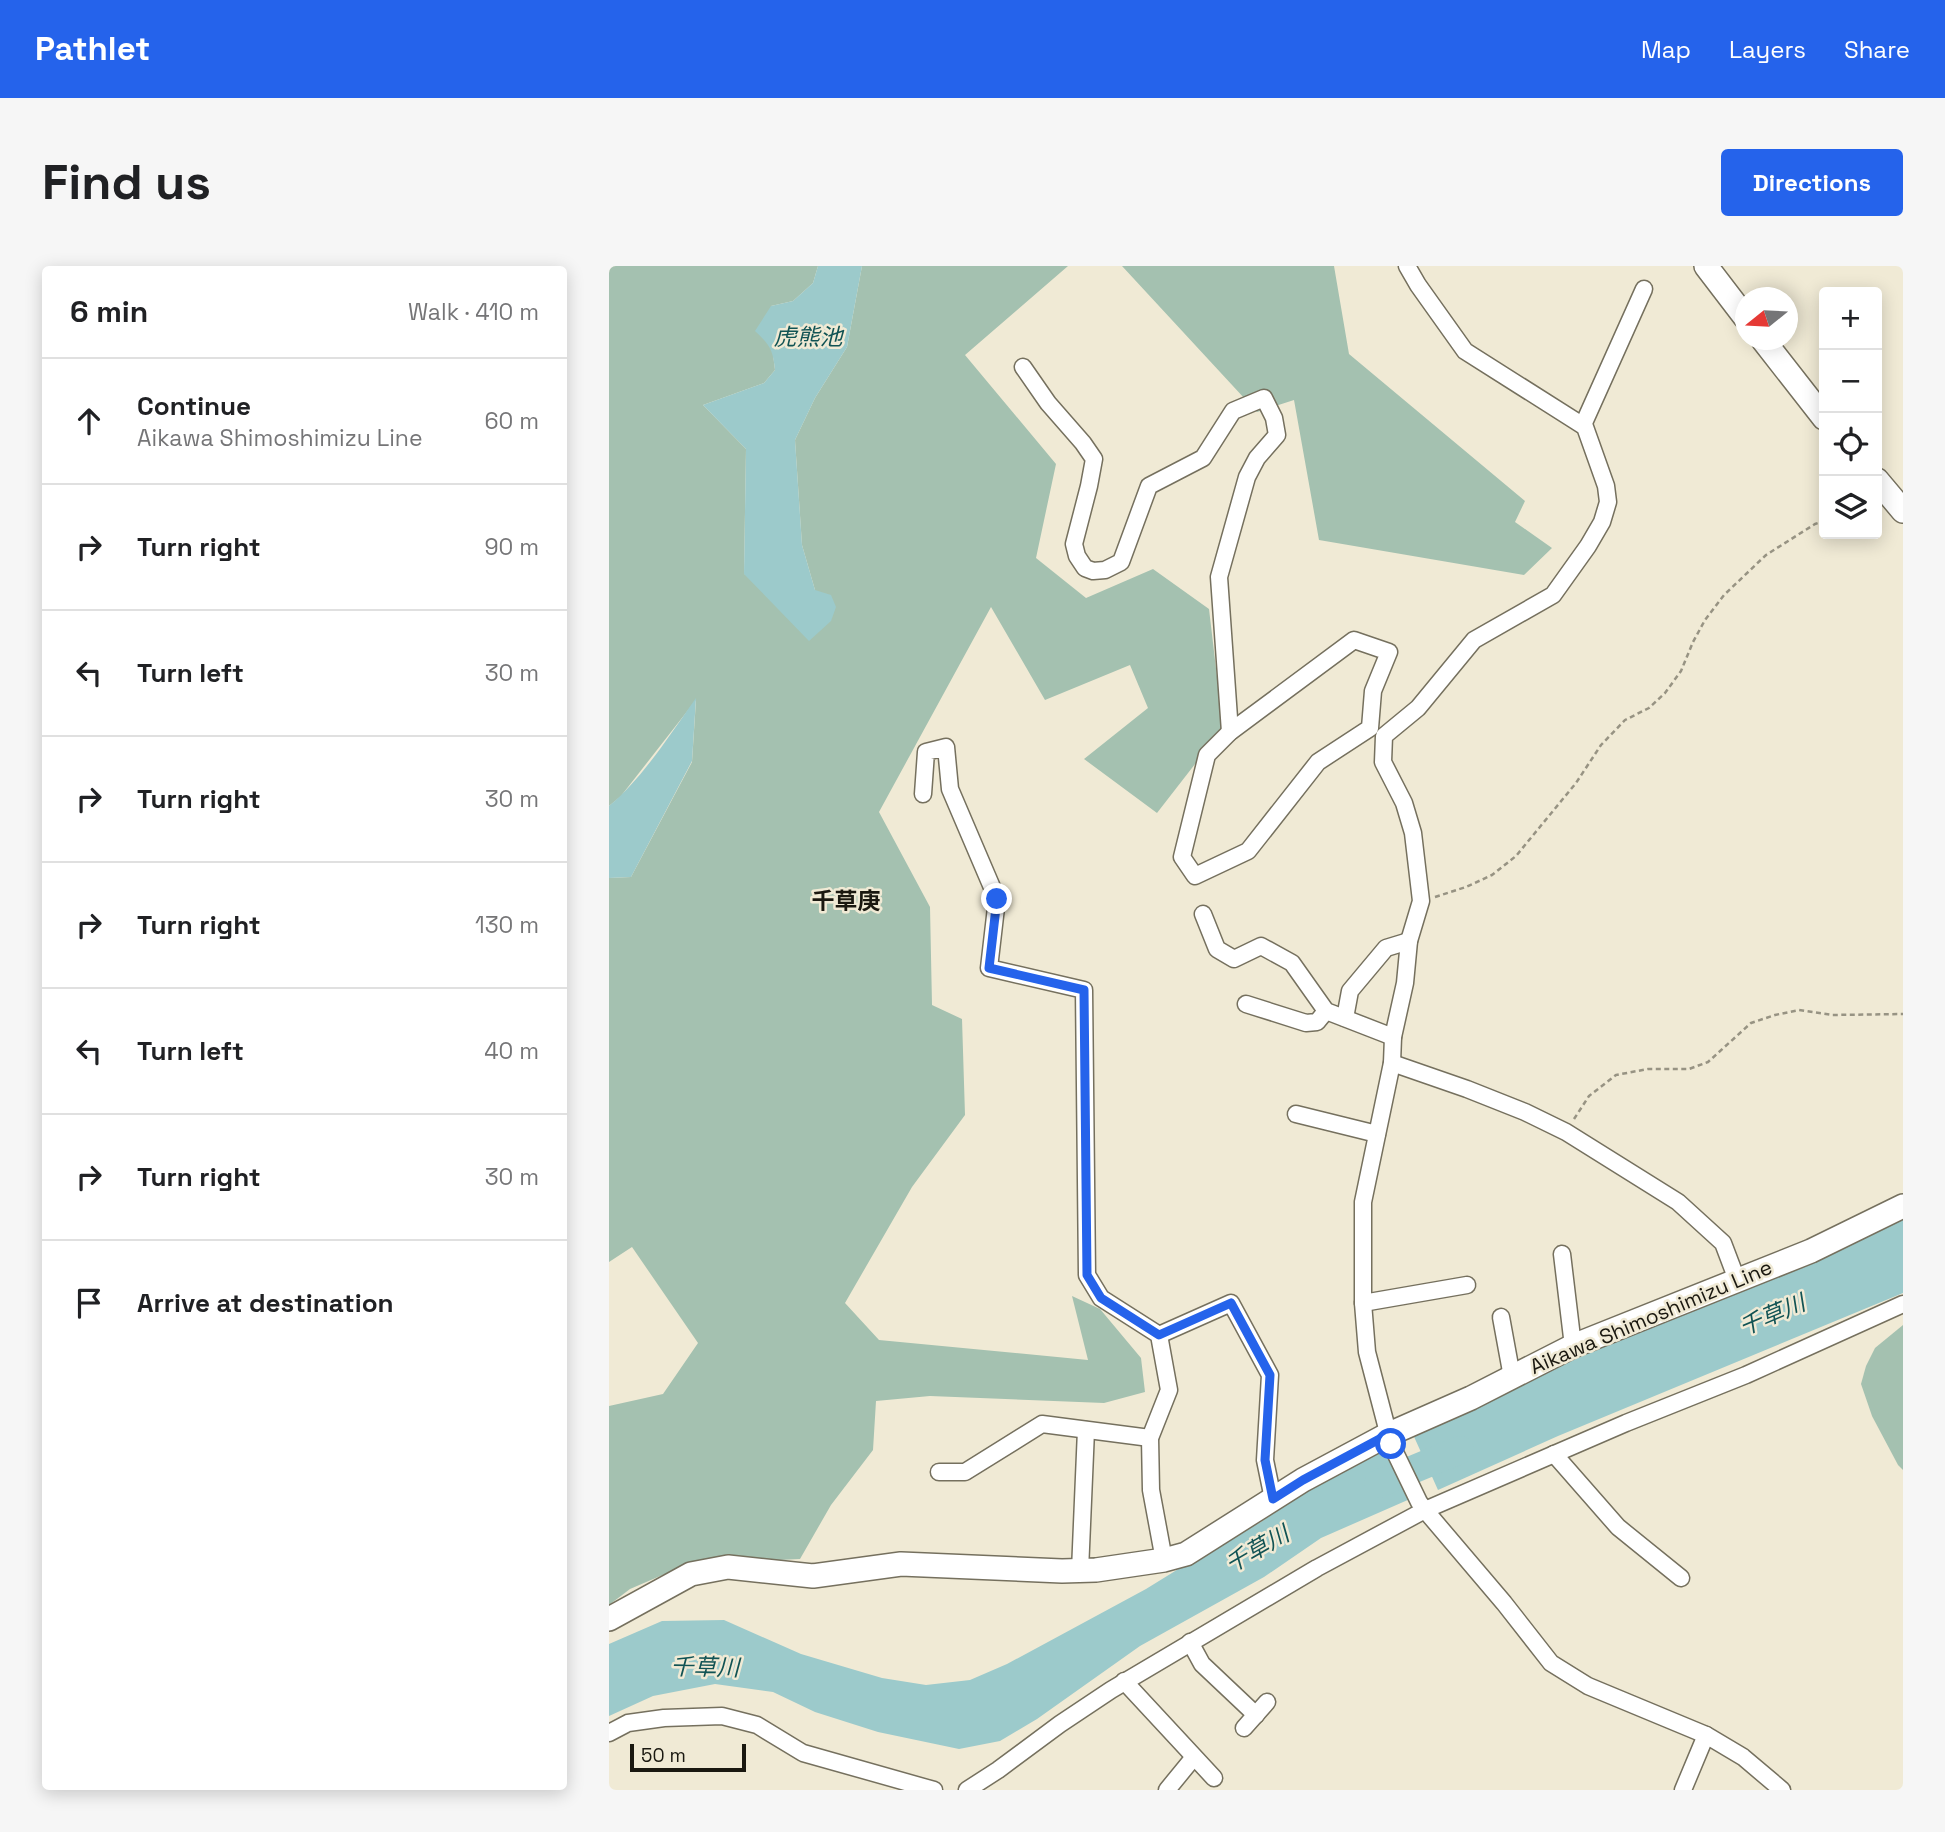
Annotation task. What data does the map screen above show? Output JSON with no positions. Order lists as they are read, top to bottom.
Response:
{
  "streets": {
    "main road": ["Aikawa Shimoshimizu Line"]
  },
  "districts": ["千草庚"],
  "water": ["虎熊池", "千草川"],
  "scale_bar": "50 m",
  "north": "left",
  "page": {
    "header": "Pathlet",
    "nav": ["Map", "Layers", "Share"],
    "buttons": "Directions",
    "title": "Find us",
    "heading": ["6 min", "Walk · 410 m"],
    "map_buttons": ["+", "−"],
    "list": [
      ["Continue", "Aikawa Shimoshimizu Line", "60 m"],
      ["Turn right", "90 m"],
      ["Turn left", "30 m"],
      ["Turn right", "30 m"],
      ["Turn right", "130 m"],
      ["Turn left", "40 m"],
      ["Turn right", "30 m"],
      "Arrive at destination"
    ],
    "scale": "50 m"
  }
}
